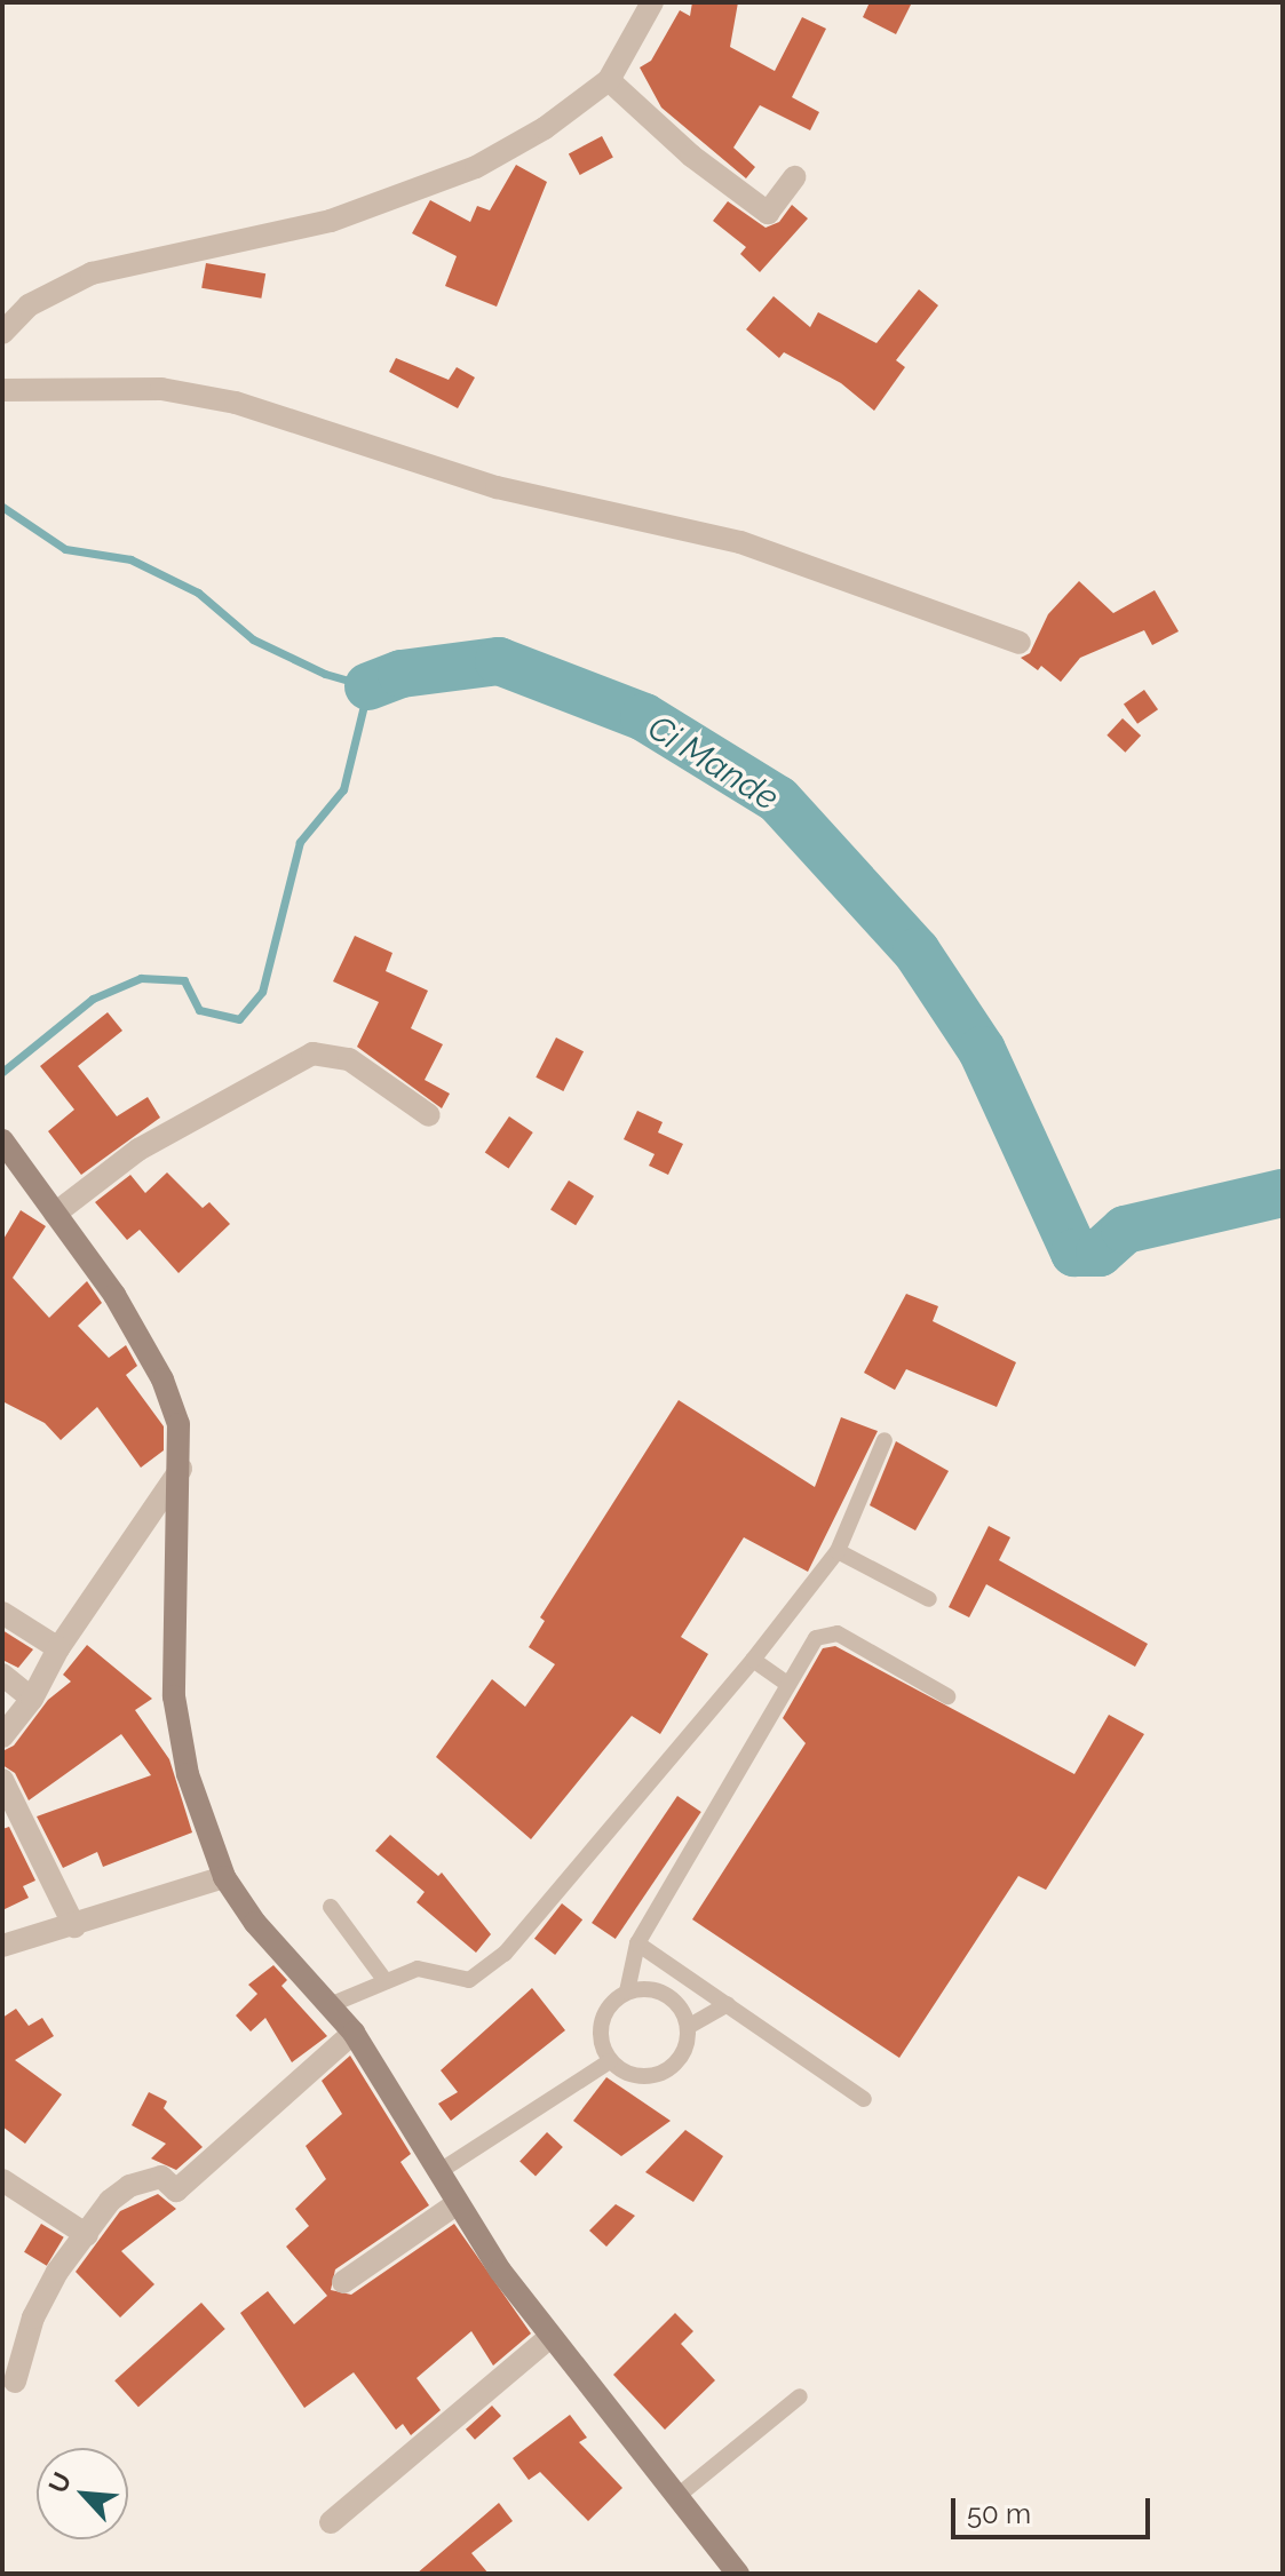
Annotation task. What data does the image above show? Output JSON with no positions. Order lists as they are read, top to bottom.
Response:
{
  "water": ["Ci Mande"],
  "scale_bar": "50 m",
  "north": "top left"
}
